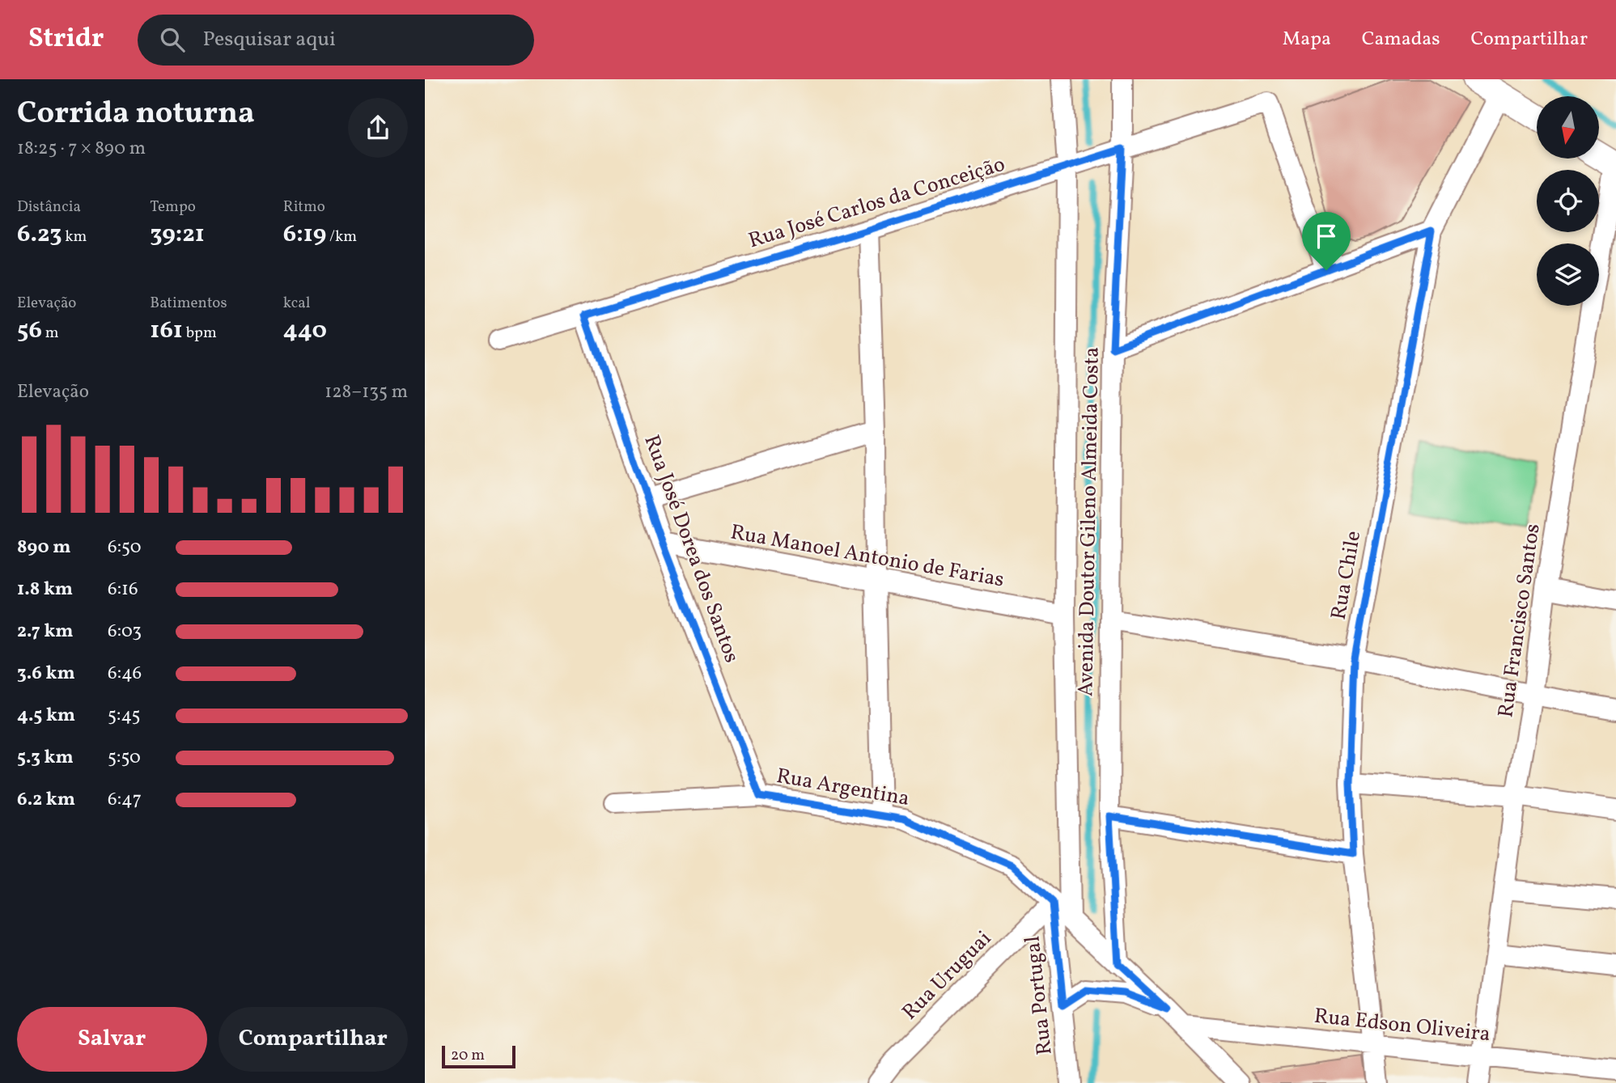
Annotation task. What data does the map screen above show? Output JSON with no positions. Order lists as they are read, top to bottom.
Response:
{
  "streets": {
    "street": [
      "Rua José Carlos da Conceição",
      "Avenida Doutor Gileno Almeida Costa",
      "Rua José Dorea dos Santos",
      "Rua Manoel Antonio de Farias",
      "Rua Chile",
      "Rua Francisco Santos",
      "Rua Argentina",
      "Rua Uruguai",
      "Rua Portugal",
      "Rua Edson Oliveira"
    ]
  },
  "crossings": [
    ["Rua José Carlos da Conceição", "Avenida Doutor Gileno Almeida Costa"],
    ["Rua José Carlos da Conceição", "Rua José Dorea dos Santos"],
    ["Avenida Doutor Gileno Almeida Costa", "Rua Manoel Antonio de Farias"],
    ["Avenida Doutor Gileno Almeida Costa", "Rua Argentina"],
    ["Rua José Dorea dos Santos", "Rua Manoel Antonio de Farias"],
    ["Rua José Dorea dos Santos", "Rua Argentina"],
    ["Rua Chile", "Rua Edson Oliveira"],
    ["Rua Francisco Santos", "Rua Edson Oliveira"],
    ["Rua Argentina", "Rua Uruguai"],
    ["Rua Argentina", "Rua Portugal"],
    ["Rua Argentina", "Rua Edson Oliveira"],
    ["Rua Uruguai", "Rua Portugal"]
  ],
  "scale_bar": "20 m",
  "north": "bottom",
  "page": {
    "header": "Stridr",
    "search": "Pesquisar aqui",
    "nav": ["Mapa", "Camadas", "Compartilhar"],
    "heading": ["Corrida noturna", "18:25 · 7 × 890 m"],
    "stats": [
      ["Distância", "6.23 km"],
      ["Tempo", "39:21"],
      ["Ritmo", "6:19 /km"],
      ["Elevação", "56 m"],
      ["Batimentos", "161 bpm"],
      ["kcal", "440"]
    ],
    "chart": ["Elevação", "128–135 m"],
    "list": [
      {
        "name": "890 m",
        "note": "6:50"
      },
      {
        "name": "1.8 km",
        "note": "6:16"
      },
      {
        "name": "2.7 km",
        "note": "6:03"
      },
      {
        "name": "3.6 km",
        "note": "6:46"
      },
      {
        "name": "4.5 km",
        "note": "5:45"
      },
      {
        "name": "5.3 km",
        "note": "5:50"
      },
      {
        "name": "6.2 km",
        "note": "6:47"
      }
    ],
    "buttons": ["Salvar", "Compartilhar"],
    "scale": "20 m"
  }
}
